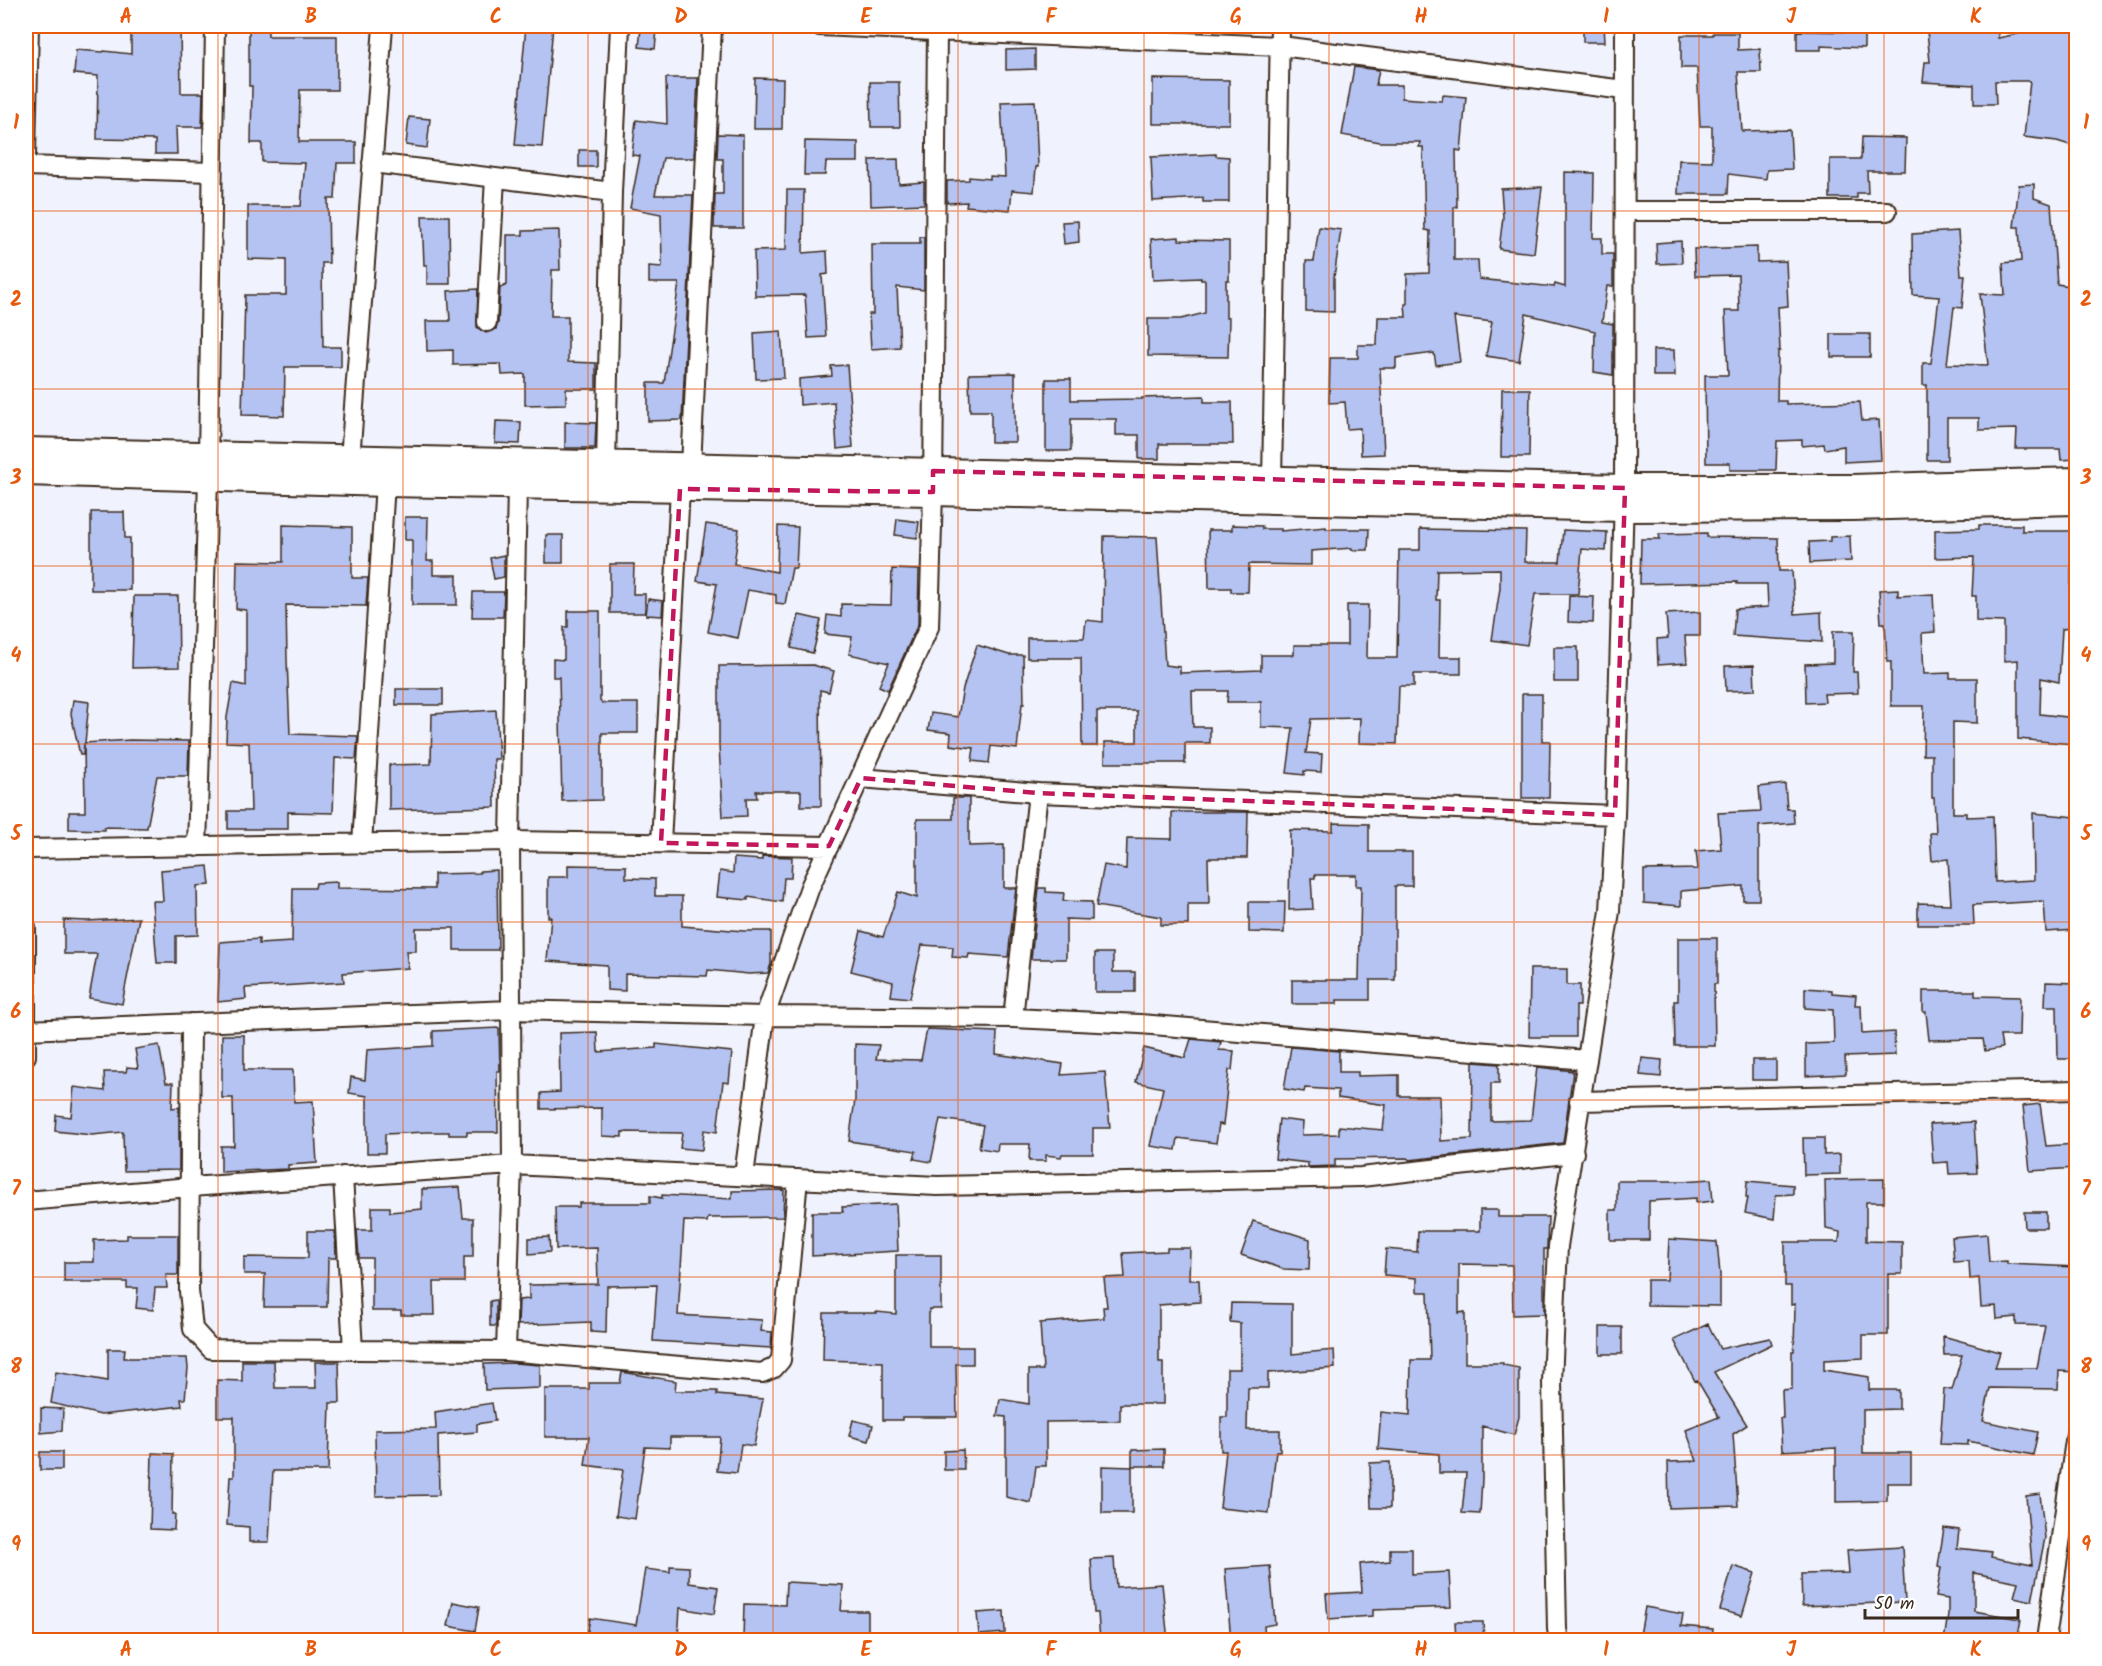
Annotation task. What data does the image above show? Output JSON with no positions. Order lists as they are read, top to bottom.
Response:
{
  "scale_bar": "50 m",
  "grid": {
    "columns": [
      "A",
      "B",
      "C",
      "D",
      "E",
      "F",
      "G",
      "H",
      "I",
      "J",
      "K"
    ],
    "rows": [
      "1",
      "2",
      "3",
      "4",
      "5",
      "6",
      "7",
      "8",
      "9"
    ]
  }
}
